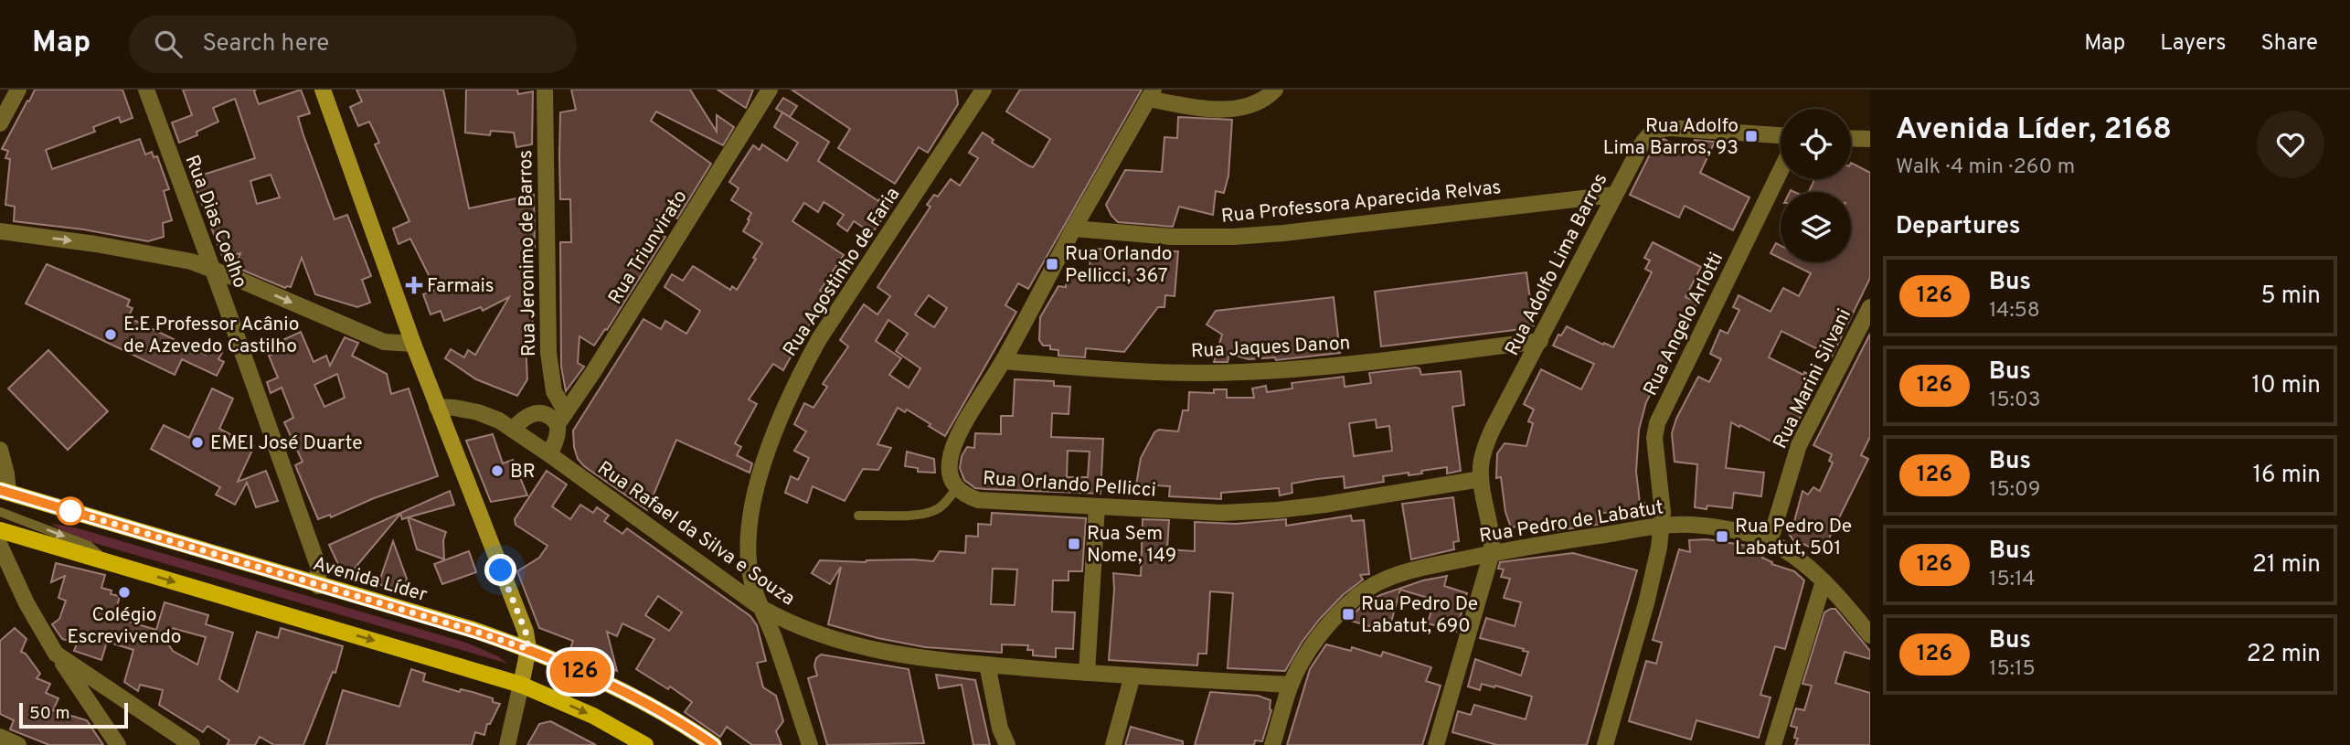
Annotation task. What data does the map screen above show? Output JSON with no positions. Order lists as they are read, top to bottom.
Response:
{
  "streets": {
    "main road": ["Avenida Líder"],
    "street": [
      "Rua Professora Aparecida Relvas",
      "Rua Dias Coelho",
      "Rua Triunvirato",
      "Rua Jeronimo de Barros",
      "Rua Adolfo Lima Barros",
      "Rua Agostinho de Faria",
      "Rua Angelo Arlotti",
      "Rua Jaques Danon",
      "Rua Marini Silvani",
      "Rua Orlando Pellicci",
      "Rua Pedro de Labatut",
      "Rua Rafael da Silva e Souza"
    ]
  },
  "crossings": [
    ["Rua Professora Aparecida Relvas", "Rua Adolfo Lima Barros"],
    ["Rua Professora Aparecida Relvas", "Rua Orlando Pellicci"],
    ["Rua Dias Coelho", "Avenida Líder"],
    ["Rua Triunvirato", "Rua Jeronimo de Barros"],
    ["Rua Triunvirato", "Rua Rafael da Silva e Souza"],
    ["Rua Adolfo Lima Barros", "Rua Jaques Danon"],
    ["Rua Adolfo Lima Barros", "Rua Orlando Pellicci"],
    ["Rua Adolfo Lima Barros", "Rua Pedro de Labatut"],
    ["Rua Agostinho de Faria", "Rua Rafael da Silva e Souza"],
    ["Rua Angelo Arlotti", "Rua Pedro de Labatut"],
    ["Rua Jaques Danon", "Rua Orlando Pellicci"],
    ["Rua Marini Silvani", "Rua Pedro de Labatut"],
    ["Rua Pedro de Labatut", "Rua Rafael da Silva e Souza"]
  ],
  "places": {
    "transit": [
      "Rua Adolfo Lima Barros, 93",
      "Rua Orlando Pellicci, 367",
      "Rua Pedro De Labatut, 501",
      "Rua Sem Nome, 149",
      "Rua Pedro De Labatut, 690"
    ],
    "health": ["Farmais"],
    "other": [
      "E.E Professor Acânio de Azevedo Castilho",
      "EMEI José Duarte",
      "BR",
      "Colégio Escrevivendo"
    ]
  },
  "lines": ["bus line 126"],
  "scale_bar": "50 m",
  "page": {
    "header": "Map",
    "search": "Search here",
    "nav": ["Map", "Layers", "Share"],
    "on_map": "126",
    "heading": [
      ["Avenida Líder, 2168", "Walk · 4 min · 260 m"],
      "Departures"
    ],
    "list": [
      {
        "mark": "126",
        "name": "Bus",
        "note": "14:58",
        "value": "5 min"
      },
      {
        "mark": "126",
        "name": "Bus",
        "note": "15:03",
        "value": "10 min"
      },
      {
        "mark": "126",
        "name": "Bus",
        "note": "15:09",
        "value": "16 min"
      },
      {
        "mark": "126",
        "name": "Bus",
        "note": "15:14",
        "value": "21 min"
      },
      {
        "mark": "126",
        "name": "Bus",
        "note": "15:15",
        "value": "22 min"
      }
    ],
    "scale": "50 m"
  }
}
